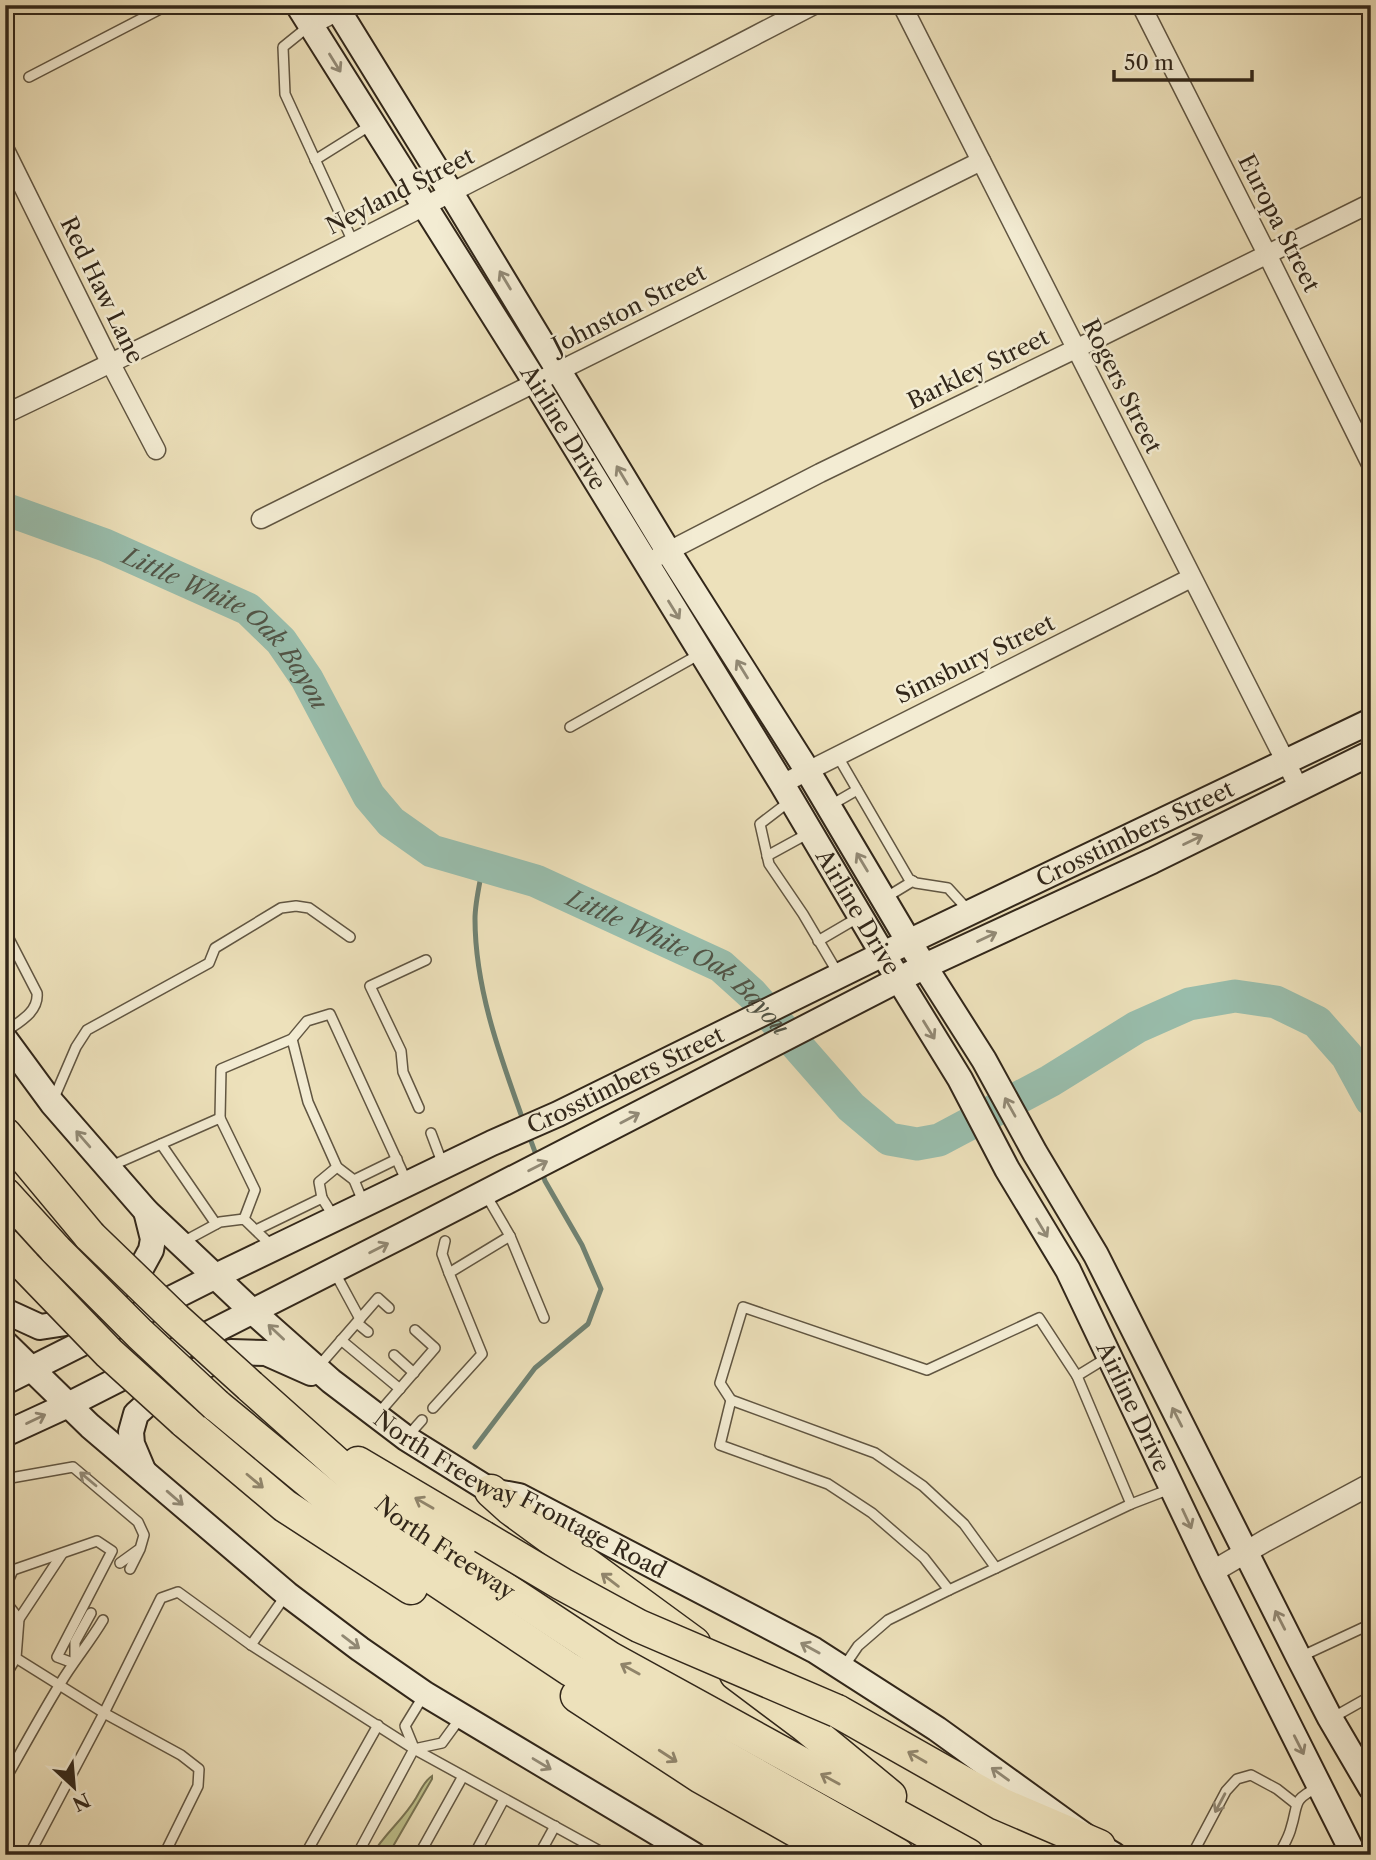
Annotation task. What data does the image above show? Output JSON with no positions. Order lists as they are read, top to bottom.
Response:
{
  "streets": {
    "highway": ["North Freeway"],
    "main road": ["Airline Drive", "Crosstimbers Street", "North Freeway Frontage Road"],
    "street": [
      "Neyland Street",
      "Europa Street",
      "Red Haw Lane",
      "Johnston Street",
      "Barkley Street",
      "Rogers Street",
      "Simsbury Street"
    ]
  },
  "crossings": [
    ["Neyland Street", "Red Haw Lane"],
    ["Neyland Street", "Airline Drive"],
    ["Europa Street", "Barkley Street"],
    ["Johnston Street", "Rogers Street"],
    ["Johnston Street", "Airline Drive"],
    ["Barkley Street", "Rogers Street"],
    ["Barkley Street", "Airline Drive"],
    ["Rogers Street", "Simsbury Street"],
    ["Rogers Street", "Crosstimbers Street"],
    ["Airline Drive", "Simsbury Street"],
    ["Airline Drive", "Crosstimbers Street"],
    ["Crosstimbers Street", "North Freeway Frontage Road"]
  ],
  "one_way": ["North Freeway Frontage Road"],
  "water": ["Little White Oak Bayou"],
  "scale_bar": "50 m",
  "north": "bottom right"
}
